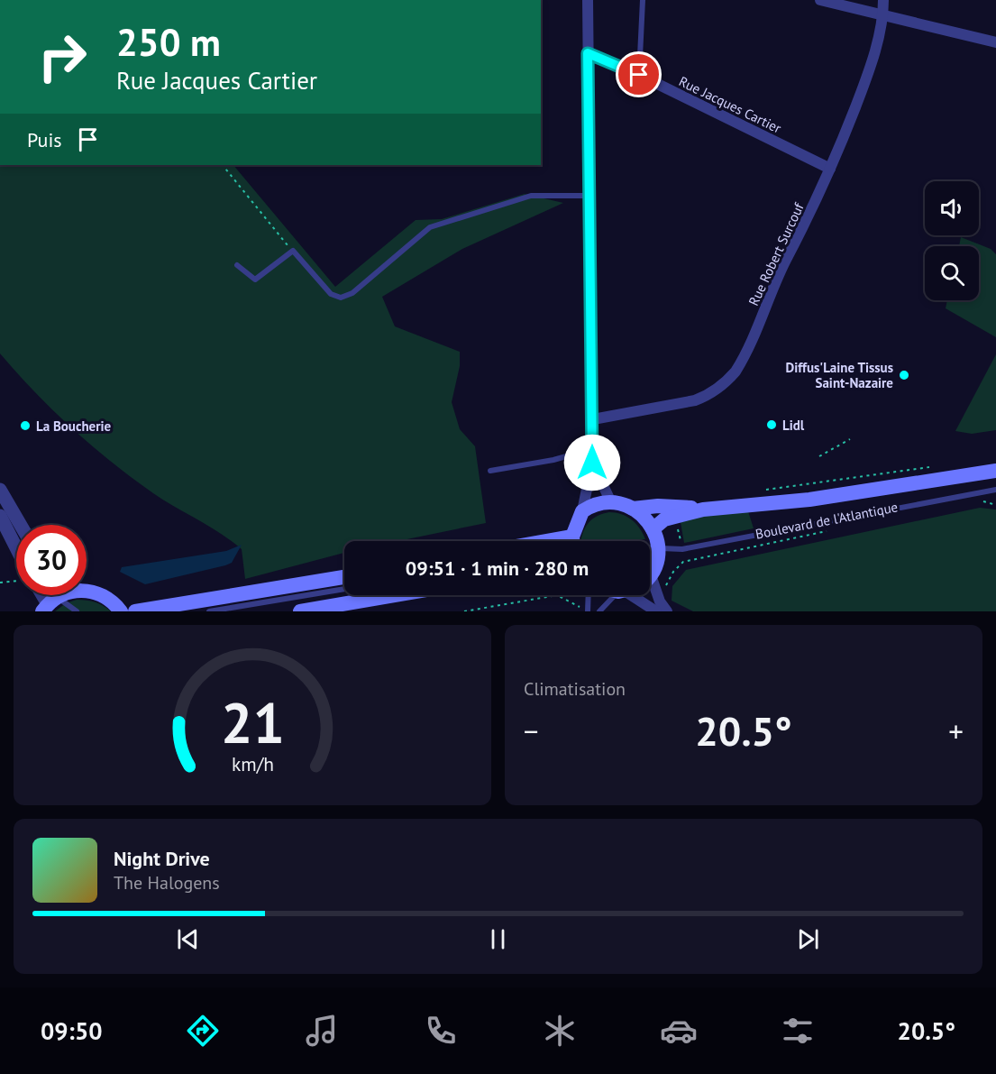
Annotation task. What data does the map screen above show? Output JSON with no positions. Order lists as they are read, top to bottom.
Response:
{
  "streets": {
    "main road": ["Boulevard de l'Atlantique"],
    "street": ["Rue Jacques Cartier", "Rue Robert Surcouf"]
  },
  "crossings": [
    ["Rue Jacques Cartier", "Rue Robert Surcouf"]
  ],
  "places": ["Diffus'Laine Tissus Saint-Nazaire", "Lidl", "La Boucherie"],
  "page": {
    "turn": ["250 m", "Rue Jacques Cartier"],
    "then": "Puis",
    "limit": "30",
    "trip": "09:51 · 1 min · 280 m",
    "tile": "Climatisation",
    "heat": ["−", "20.5°", "+"],
    "song": ["Night Drive", "The Halogens"],
    "tabs": ["09:50", "20.5°"],
    "gauge": ["21", "km/h"]
  }
}
